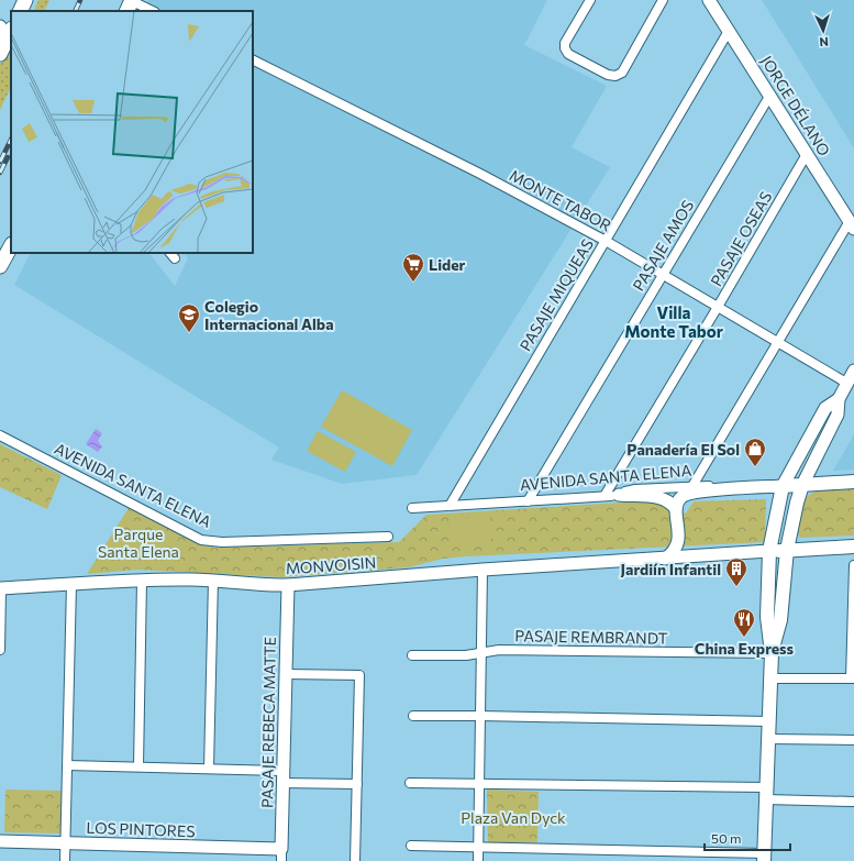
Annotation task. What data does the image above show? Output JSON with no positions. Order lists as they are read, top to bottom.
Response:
{
  "streets": {
    "main road": ["AVENIDA SANTA ELENA"],
    "street": [
      "JORGE DÉLANO",
      "MONTE TABOR",
      "PASAJE OSEAS",
      "PASAJE AMOS",
      "PASAJE MIQUEAS",
      "MONVOISIN",
      "PASAJE REMBRANDT",
      "PASAJE REBECA MATTE",
      "LOS PINTORES"
    ]
  },
  "crossings": [
    ["JORGE DÉLANO", "PASAJE OSEAS"],
    ["JORGE DÉLANO", "PASAJE AMOS"],
    ["JORGE DÉLANO", "PASAJE MIQUEAS"],
    ["MONTE TABOR", "PASAJE OSEAS"],
    ["MONTE TABOR", "PASAJE AMOS"],
    ["MONTE TABOR", "PASAJE MIQUEAS"],
    ["PASAJE OSEAS", "AVENIDA SANTA ELENA"],
    ["PASAJE AMOS", "AVENIDA SANTA ELENA"],
    ["PASAJE MIQUEAS", "AVENIDA SANTA ELENA"],
    ["MONVOISIN", "PASAJE REBECA MATTE"],
    ["PASAJE REBECA MATTE", "LOS PINTORES"]
  ],
  "districts": ["Villa Monte Tabor"],
  "parks": ["Parque Santa Elena", "Plaza Van Dyck"],
  "places": {
    "supermarket": ["Lider"],
    "school or university": ["Colegio Internacional Alba"],
    "shop": ["Panadería El Sol"],
    "building": ["Jardiín Infantil"],
    "restaurant": ["China Express"]
  },
  "scale_bar": "50 m",
  "north": "bottom"
}
